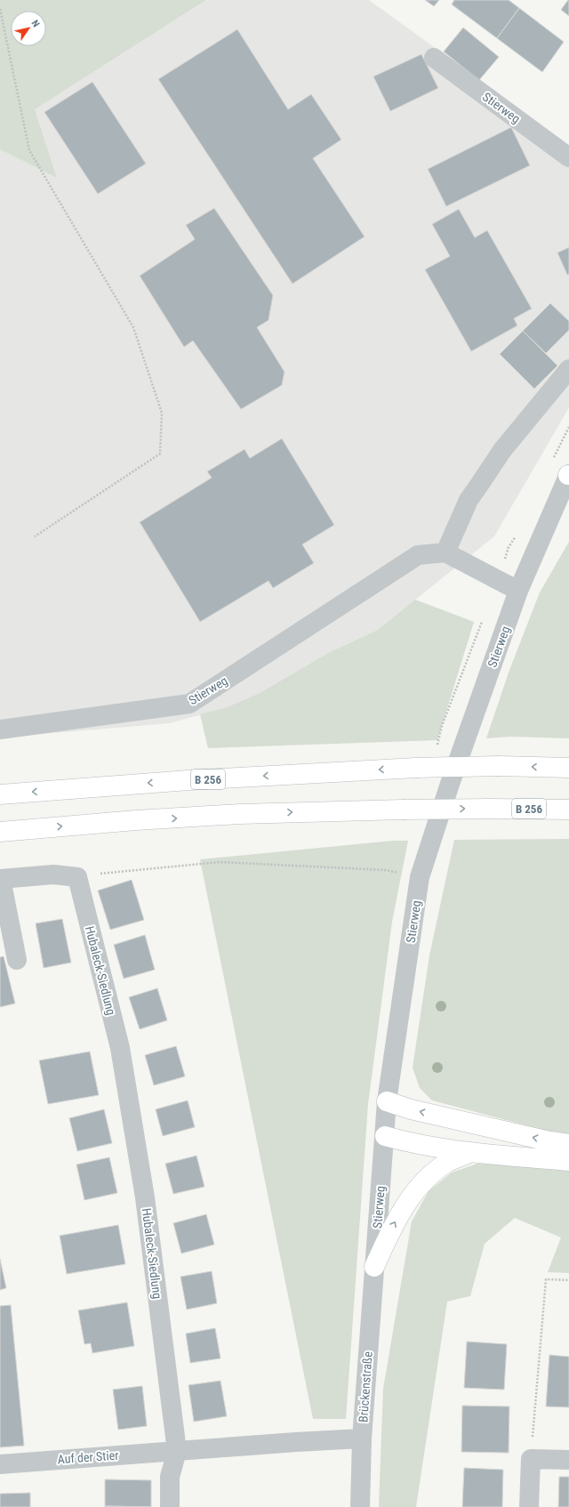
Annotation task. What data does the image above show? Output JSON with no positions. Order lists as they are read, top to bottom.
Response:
{
  "streets": {
    "highway": ["B 256"],
    "street": [
      "Stierweg",
      "Hubaleck-Siedlung",
      "Brückenstraße",
      "Auf der Stier"
    ]
  },
  "crossings": [
    ["Stierweg", "Brückenstraße"],
    ["Hubaleck-Siedlung", "Auf der Stier"]
  ],
  "north": "top right"
}
